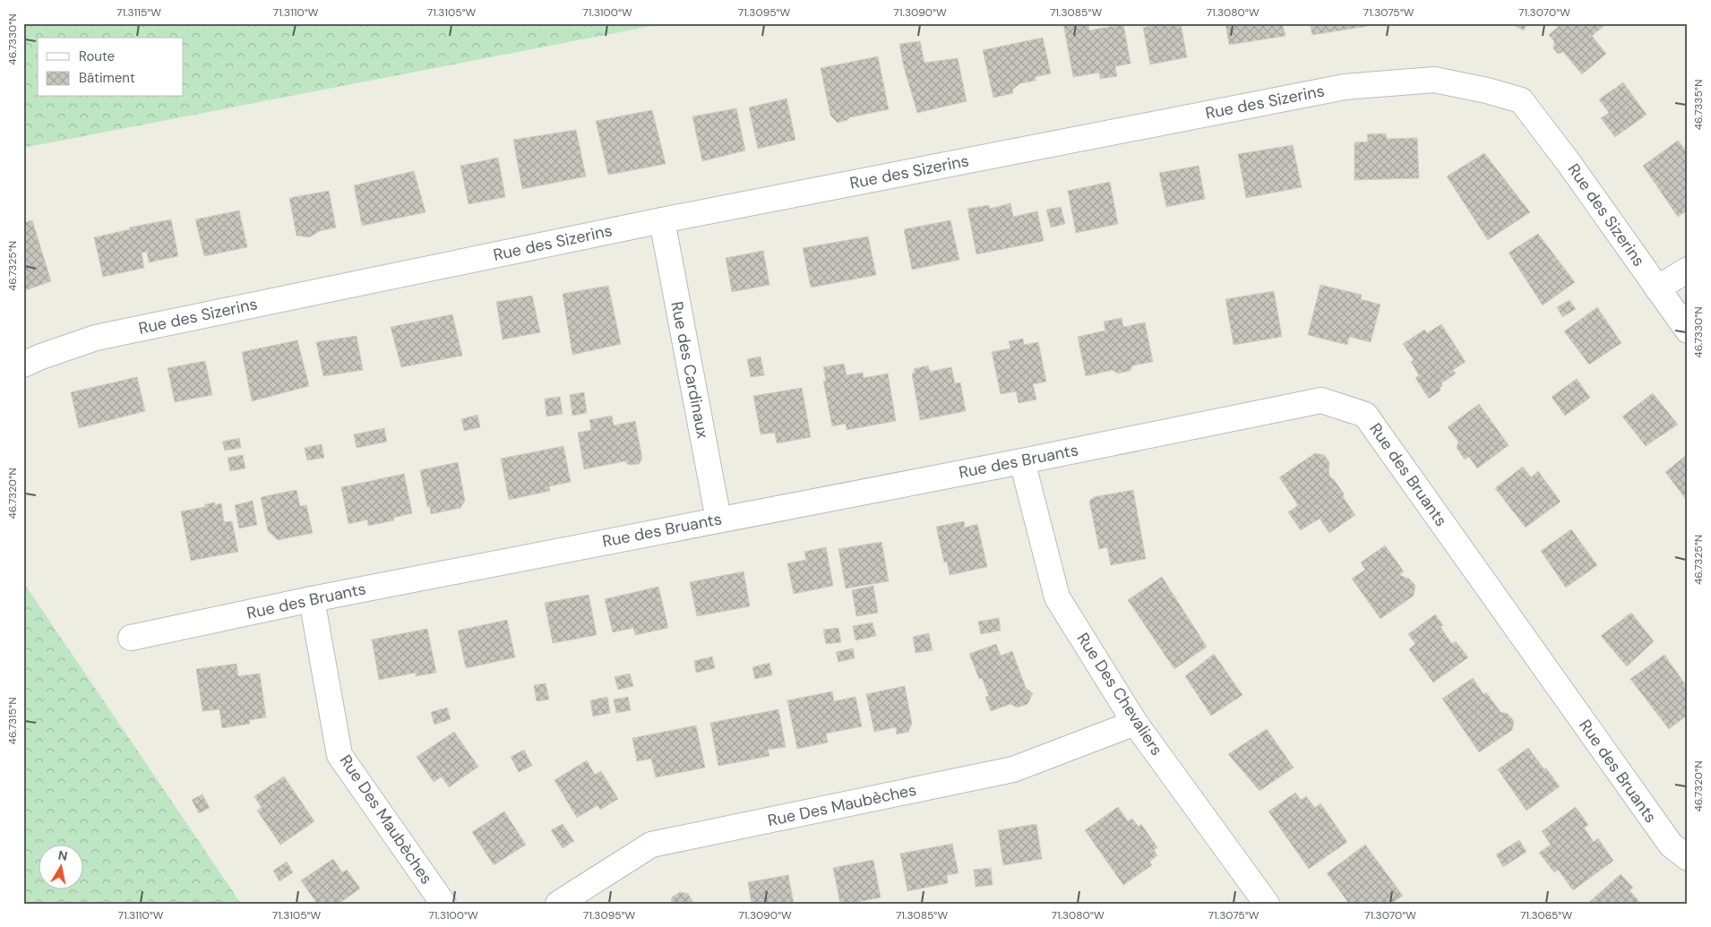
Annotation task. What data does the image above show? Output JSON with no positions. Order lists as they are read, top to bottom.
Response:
{
  "streets": {
    "street": [
      "Rue des Sizerins",
      "Rue des Cardinaux",
      "Rue des Bruants",
      "Rue Des Chevaliers",
      "Rue Des Maubèches"
    ]
  },
  "crossings": [
    ["Rue des Sizerins", "Rue des Cardinaux"],
    ["Rue des Cardinaux", "Rue des Bruants"],
    ["Rue des Bruants", "Rue Des Chevaliers"],
    ["Rue des Bruants", "Rue Des Maubèches"],
    ["Rue Des Chevaliers", "Rue Des Maubèches"]
  ],
  "legend": ["Route", "Bâtiment"],
  "north": "top",
  "coordinates": [
    "71.3115°W",
    "71.3110°W",
    "71.3105°W",
    "71.3100°W",
    "71.3095°W",
    "71.3090°W",
    "71.3085°W",
    "71.3080°W",
    "71.3075°W",
    "71.3070°W",
    "46.7330°N",
    "46.7335°N",
    "46.7325°N",
    "46.7320°N",
    "46.7315°N",
    "71.3065°W"
  ]
}
